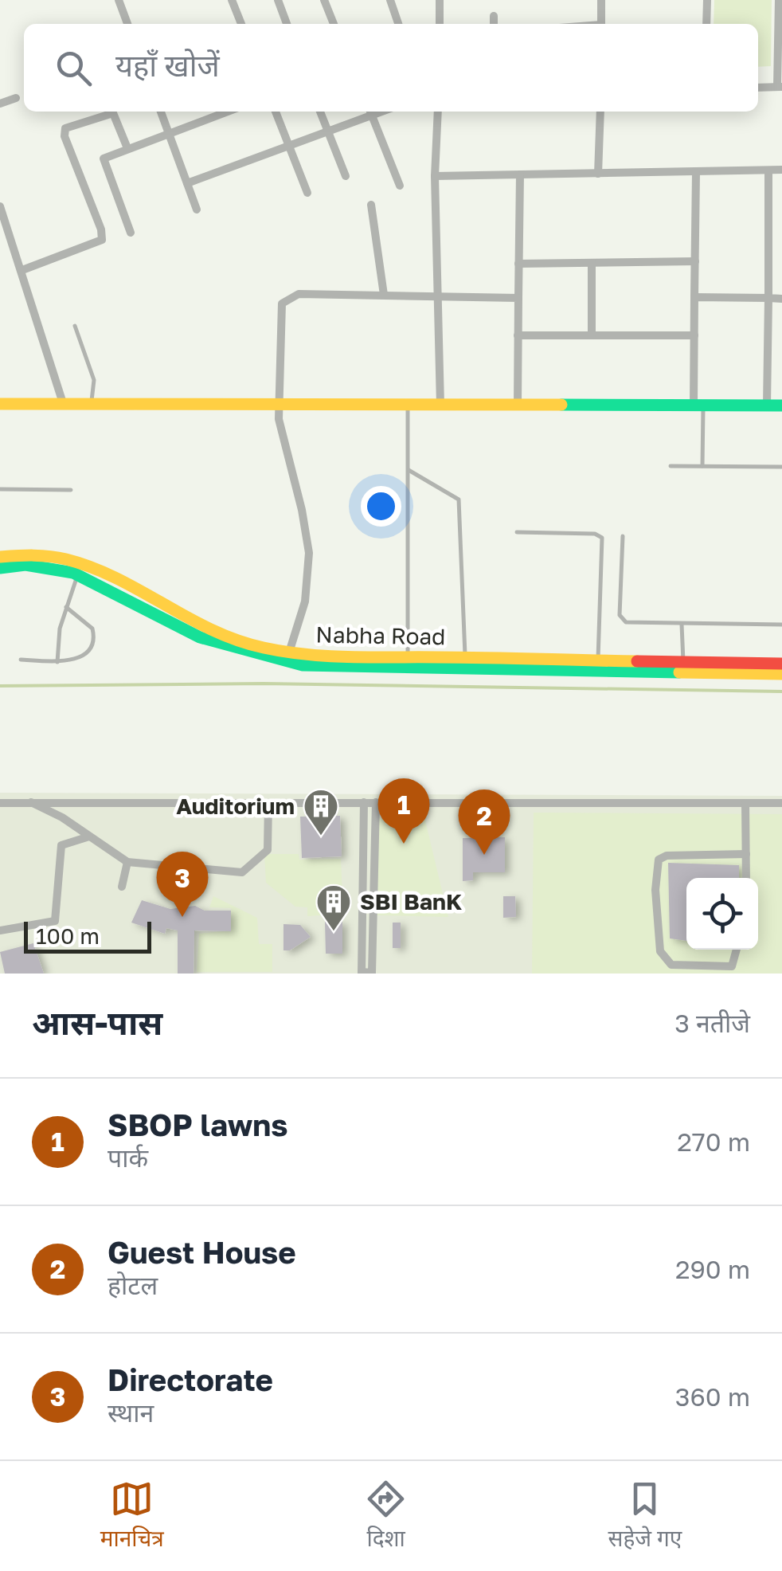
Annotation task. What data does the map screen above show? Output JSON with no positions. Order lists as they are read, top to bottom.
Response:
{
  "streets": {
    "main road": ["Nabha Road"]
  },
  "places": {
    "building": ["Auditorium", "SBI BanK"]
  },
  "scale_bar": "100 m",
  "page": {
    "search": "यहाँ खोजें",
    "pins": ["1", "2", "3"],
    "scale": "100 m",
    "heading": ["आस-पास", "3 नतीजे"],
    "list": [
      {
        "mark": "1",
        "name": "SBOP lawns",
        "note": "पार्क",
        "value": "270 m"
      },
      {
        "mark": "2",
        "name": "Guest House",
        "note": "होटल",
        "value": "290 m"
      },
      {
        "mark": "3",
        "name": "Directorate",
        "note": "स्थान",
        "value": "360 m"
      }
    ],
    "nav": ["मानचित्र", "दिशा", "सहेजे गए"]
  }
}
